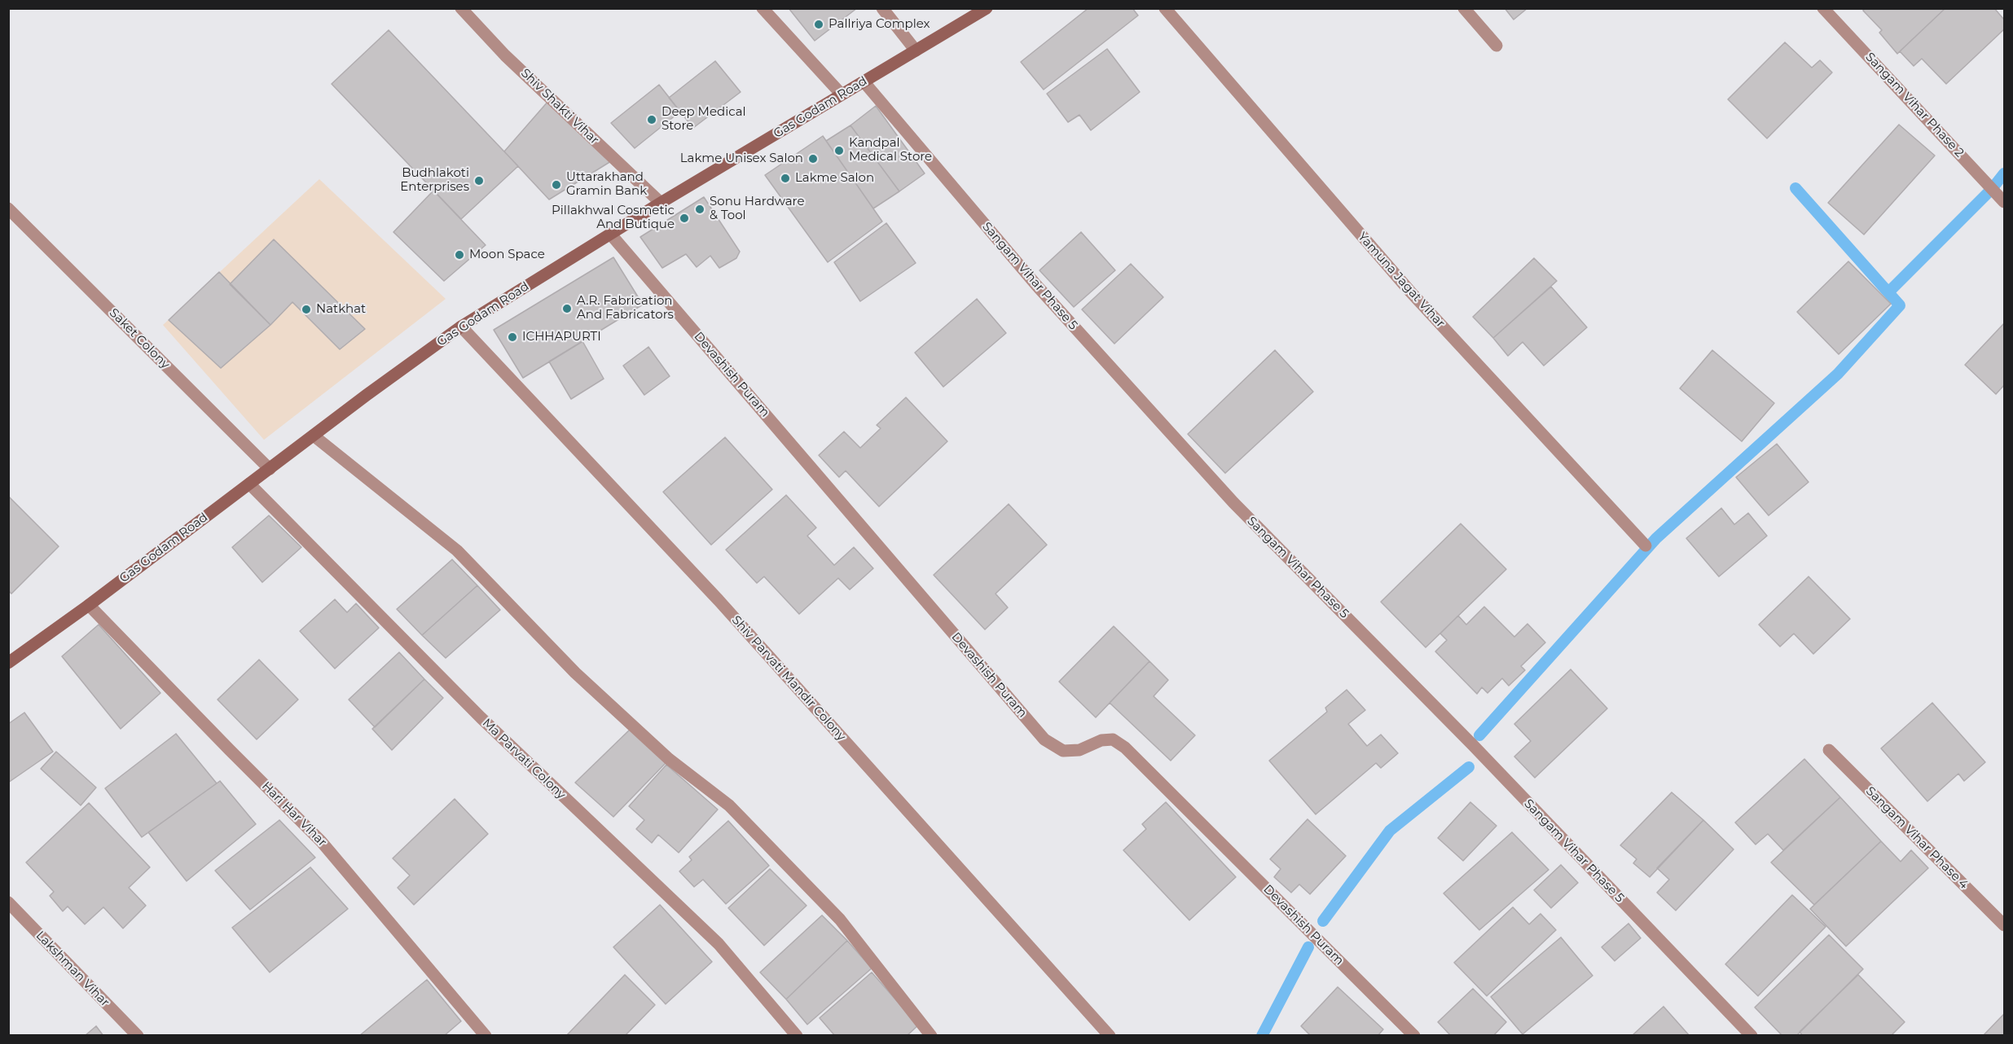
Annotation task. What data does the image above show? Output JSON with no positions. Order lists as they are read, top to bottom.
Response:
{
  "streets": {
    "main road": ["Gas Godam Road"],
    "street": [
      "Sangam Vihar Phase 2",
      "Shiv Shakti Vihar",
      "Sangam Vihar Phase 5",
      "Yamuna Jagat Vihar",
      "Saket Colony",
      "Devashish Puram",
      "Shiv Parvati Mandir Colony",
      "Ma Parvati Colony",
      "Hari Har Vihar",
      "Sangam Vihar Phase 4",
      "Lakshman Vihar"
    ]
  },
  "crossings": [
    ["Shiv Shakti Vihar", "Gas Godam Road"],
    ["Gas Godam Road", "Sangam Vihar Phase 5"],
    ["Gas Godam Road", "Saket Colony"],
    ["Gas Godam Road", "Devashish Puram"],
    ["Gas Godam Road", "Shiv Parvati Mandir Colony"],
    ["Gas Godam Road", "Ma Parvati Colony"],
    ["Gas Godam Road", "Hari Har Vihar"]
  ],
  "places": [
    "Pallriya Complex",
    "Deep Medical Store",
    "Kandpal Medical Store",
    "Lakme Unisex Salon",
    "Lakme Salon",
    "Budhlakoti Enterprises",
    "Uttarakhand Gramin Bank",
    "Sonu Hardware & Tool",
    "Pillakhwal Cosmetic And Butique",
    "Moon Space",
    "A.R. Fabrication And Fabricators",
    "Natkhat",
    "ICHHAPURTI"
  ]
}
